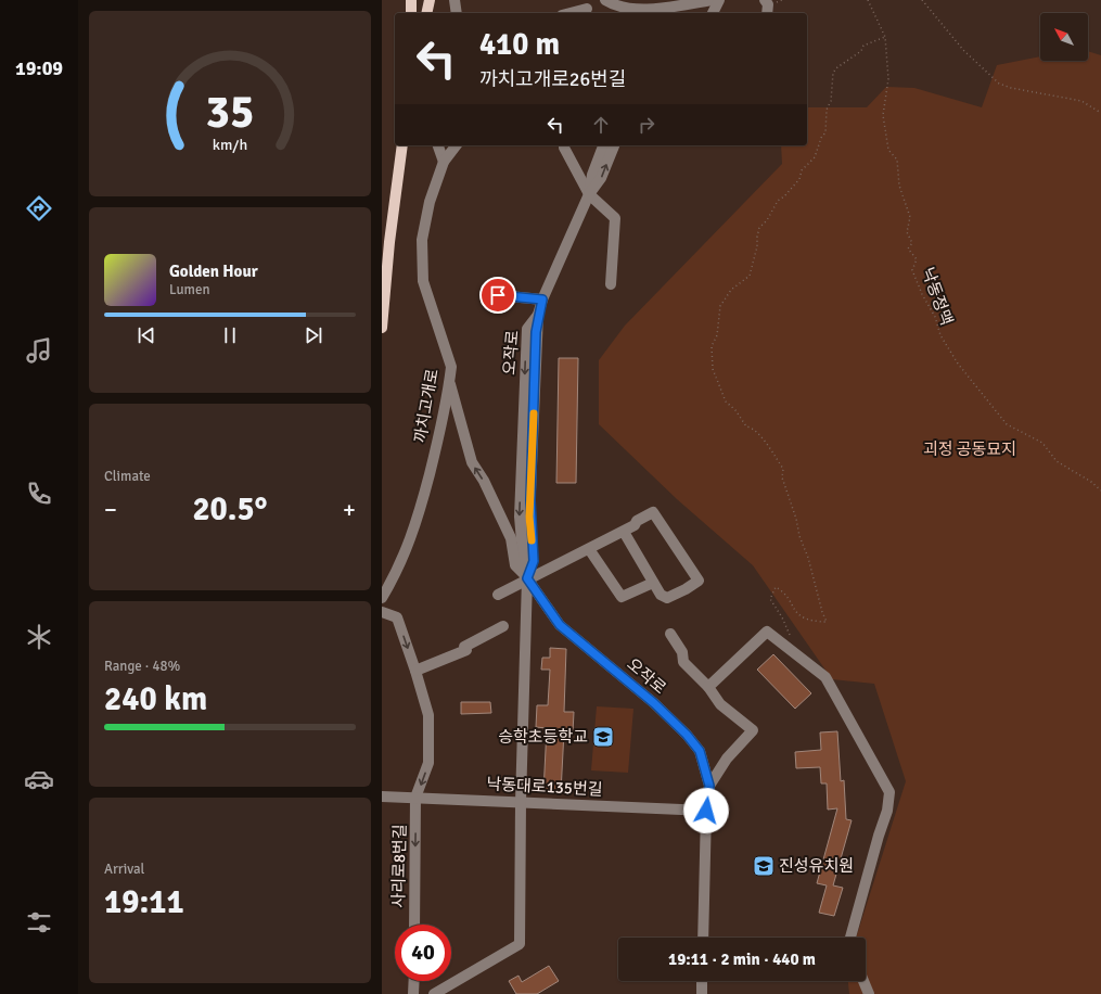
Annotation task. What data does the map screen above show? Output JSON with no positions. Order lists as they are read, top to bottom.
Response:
{
  "streets": {
    "street": [
      "오작로",
      "까치고개로",
      "낙동대로135번길",
      "사리로8번길"
    ],
    "path": ["낙동정맥"]
  },
  "crossings": [
    ["오작로", "낙동대로135번길"],
    ["낙동대로135번길", "사리로8번길"]
  ],
  "one_way": ["사리로8번길"],
  "parks": ["괴정 공동묘지"],
  "places": {
    "school or university": ["승학초등학교", "진성유치원"]
  },
  "north": "top left",
  "page": {
    "tabs": "19:09",
    "turn": ["410 m", "까치고개로26번길"],
    "song": ["Golden Hour", "Lumen"],
    "tile": [
      "Climate",
      ["Range · 48%", "240 km"],
      ["Arrival", "19:11"]
    ],
    "heat": ["−", "20.5°", "+"],
    "limit": "40",
    "trip": "19:11 · 2 min · 440 m",
    "gauge": ["35", "km/h"]
  }
}
